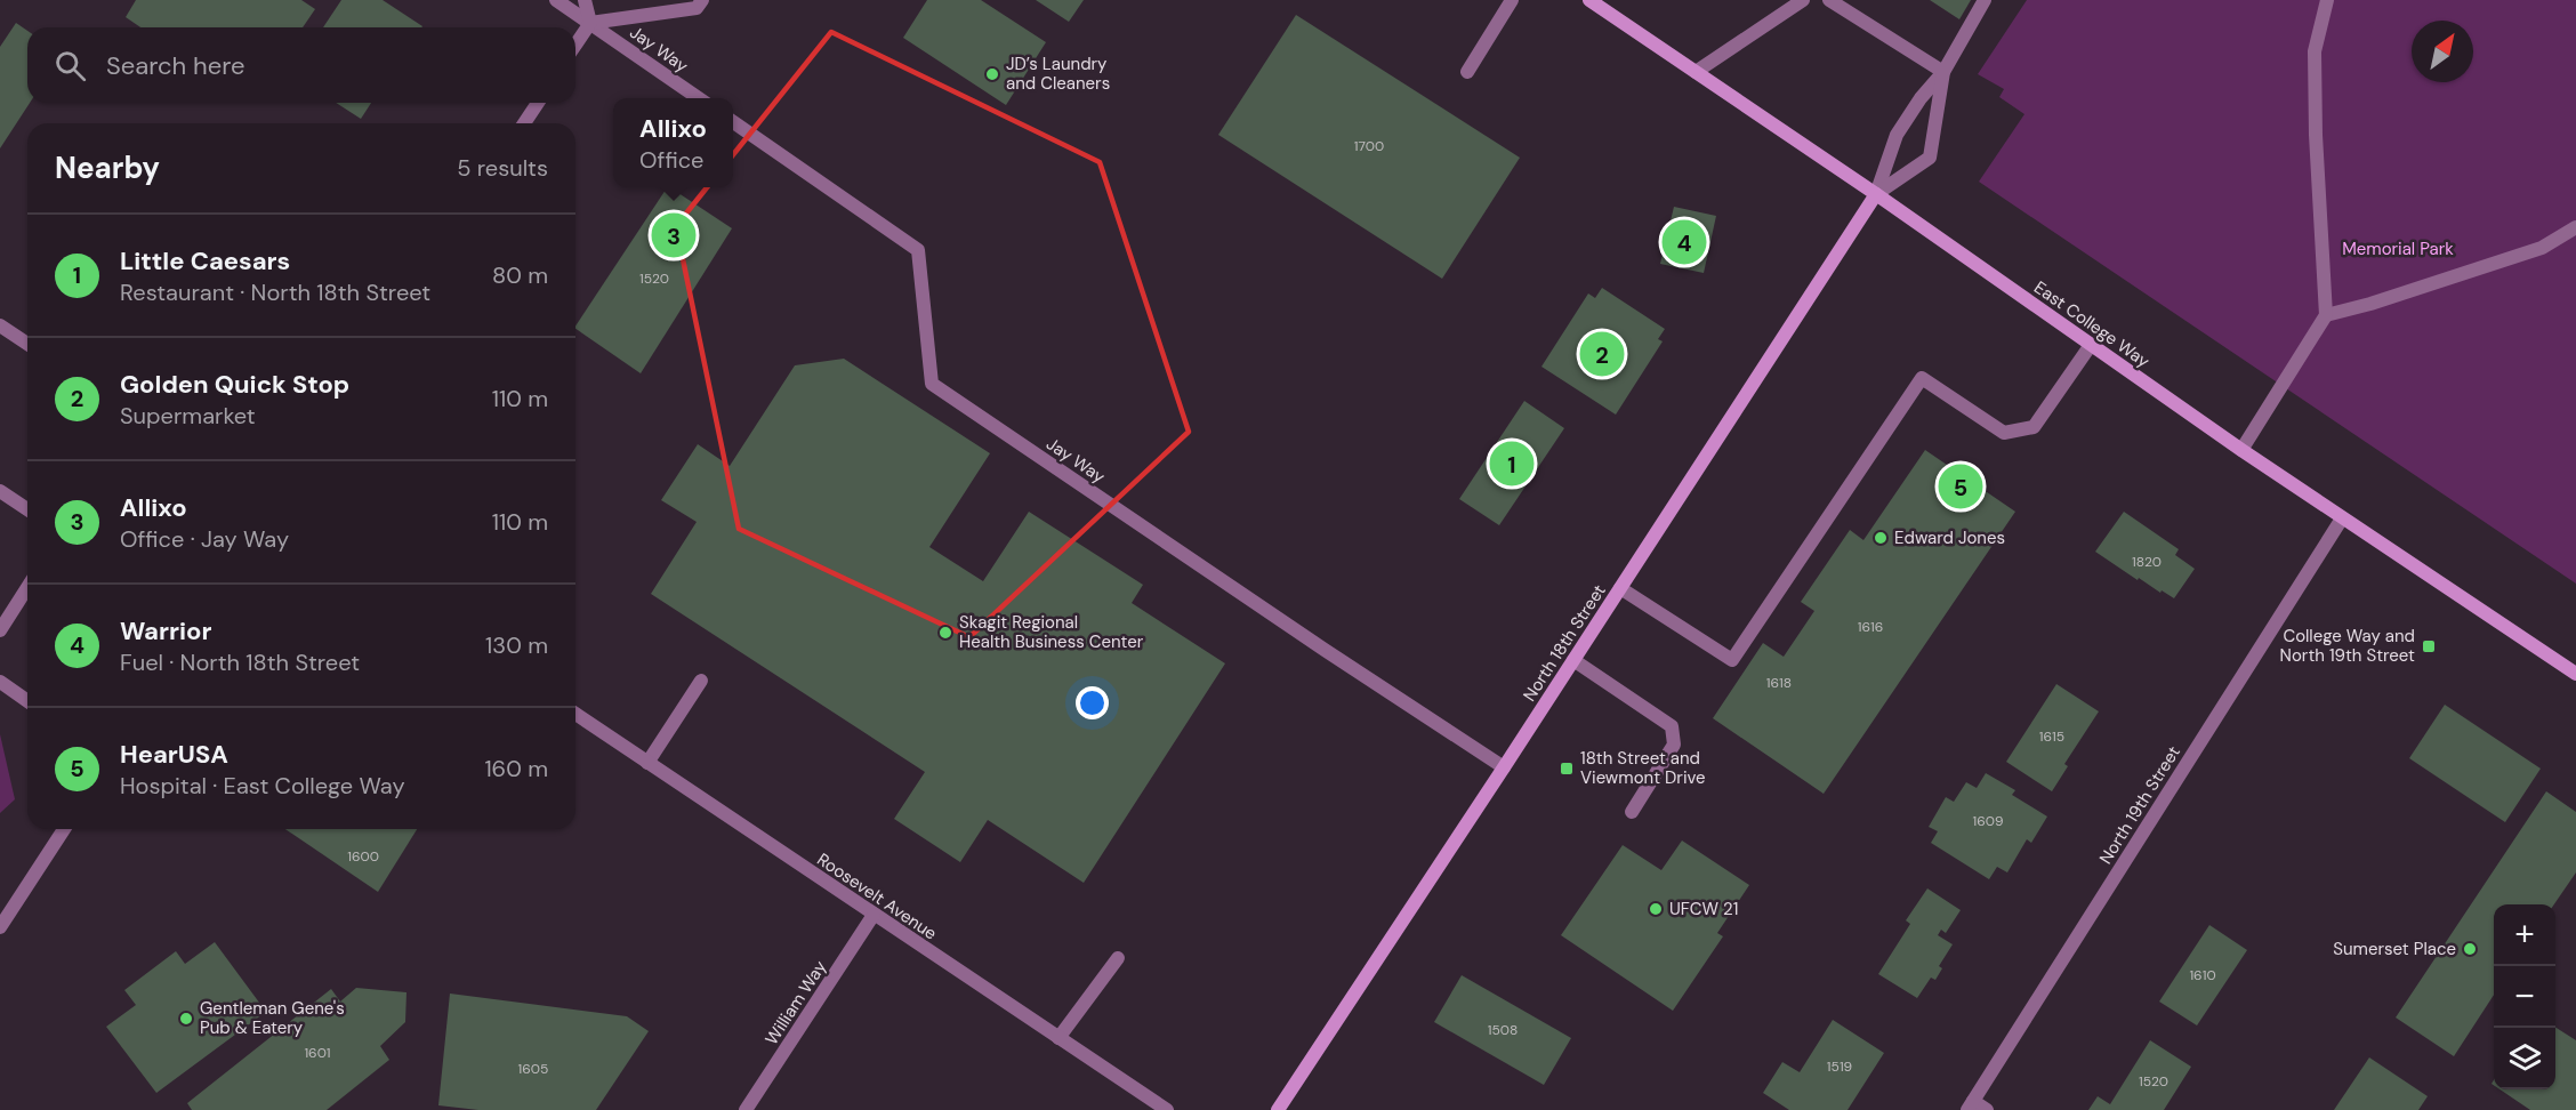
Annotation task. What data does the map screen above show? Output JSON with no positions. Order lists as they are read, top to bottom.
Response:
{
  "streets": {
    "main road": ["East College Way", "North 18th Street"],
    "street": [
      "Jay Way",
      "North 19th Street",
      "Roosevelt Avenue",
      "William Way"
    ]
  },
  "crossings": [
    ["Jay Way", "North 18th Street"],
    ["East College Way", "North 18th Street"],
    ["East College Way", "North 19th Street"],
    ["Roosevelt Avenue", "William Way"]
  ],
  "parks": ["Memorial Park"],
  "places": {
    "other": [
      "JD’s Laundry and Cleaners",
      "Edward Jones",
      "Skagit Regional Health Business Center",
      "UFCW 21",
      "Sumerset Place",
      "Gentleman Gene's Pub & Eatery"
    ],
    "transit": ["College Way and North 19th Street", "18th Street and Viewmont Drive"]
  },
  "house_numbers": [
    "1700",
    "1520",
    "1820",
    "1616",
    "1618",
    "1615",
    "1609",
    "1600",
    "1610",
    "1508",
    "1601",
    "1519",
    "1605",
    "1520"
  ],
  "north": "top right",
  "page": {
    "search": "Search here",
    "popup": ["Allixo", "Office"],
    "heading": ["Nearby", "5 results"],
    "pins": [
      "3",
      "4",
      "2",
      "1",
      "5"
    ],
    "list": [
      {
        "mark": "1",
        "name": "Little Caesars",
        "note": "Restaurant · North 18th Street",
        "value": "80 m"
      },
      {
        "mark": "2",
        "name": "Golden Quick Stop",
        "note": "Supermarket",
        "value": "110 m"
      },
      {
        "mark": "3",
        "name": "Allixo",
        "note": "Office · Jay Way",
        "value": "110 m"
      },
      {
        "mark": "4",
        "name": "Warrior",
        "note": "Fuel · North 18th Street",
        "value": "130 m"
      },
      {
        "mark": "5",
        "name": "HearUSA",
        "note": "Hospital · East College Way",
        "value": "160 m"
      }
    ],
    "map_buttons": ["+", "−"]
  }
}
